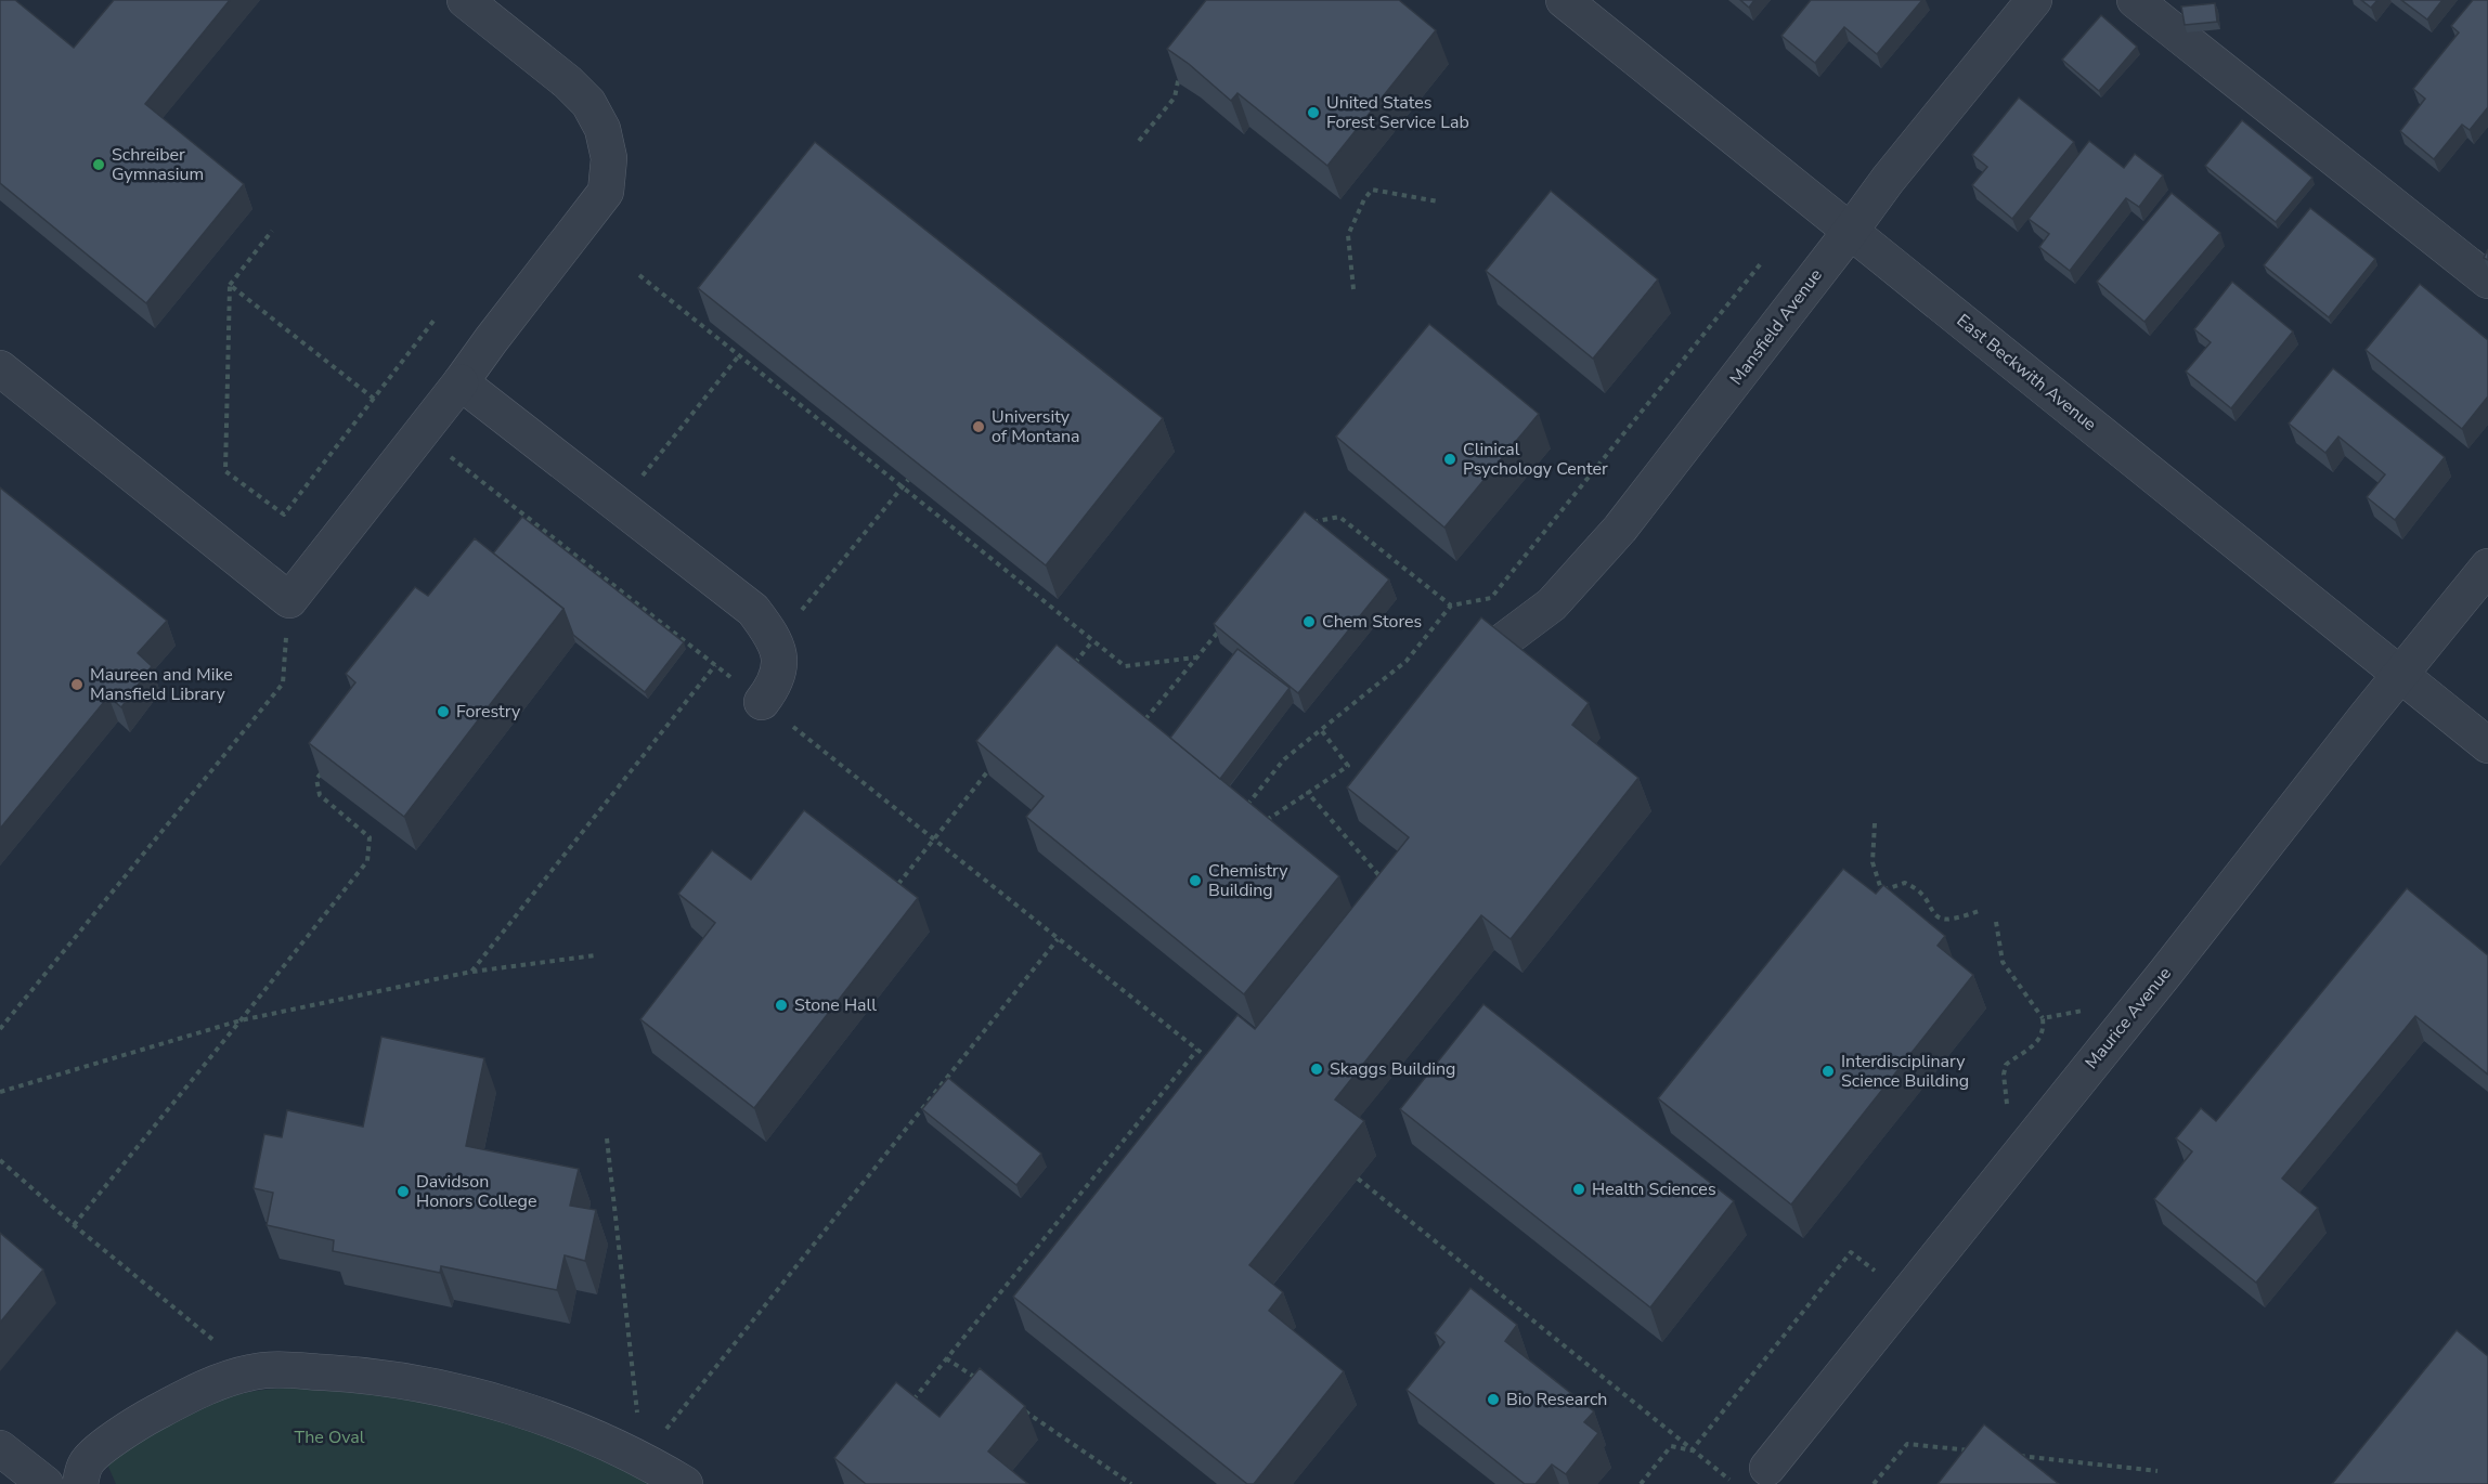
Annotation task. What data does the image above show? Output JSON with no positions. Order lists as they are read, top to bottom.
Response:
{
  "streets": {
    "street": ["Mansfield Avenue", "East Beckwith Avenue", "Maurice Avenue"]
  },
  "crossings": [
    ["Mansfield Avenue", "East Beckwith Avenue"],
    ["East Beckwith Avenue", "Maurice Avenue"]
  ],
  "parks": ["The Oval"],
  "places": [
    "United States Forest Service Lab",
    "Schreiber Gymnasium",
    "University of Montana",
    "Clinical Psychology Center",
    "Chem Stores",
    "Maureen and Mike Mansfield Library",
    "Forestry",
    "Chemistry Building",
    "Stone Hall",
    "Skaggs Building",
    "Interdisciplinary Science Building",
    "Health Sciences",
    "Davidson Honors College",
    "Bio Research"
  ]
}
